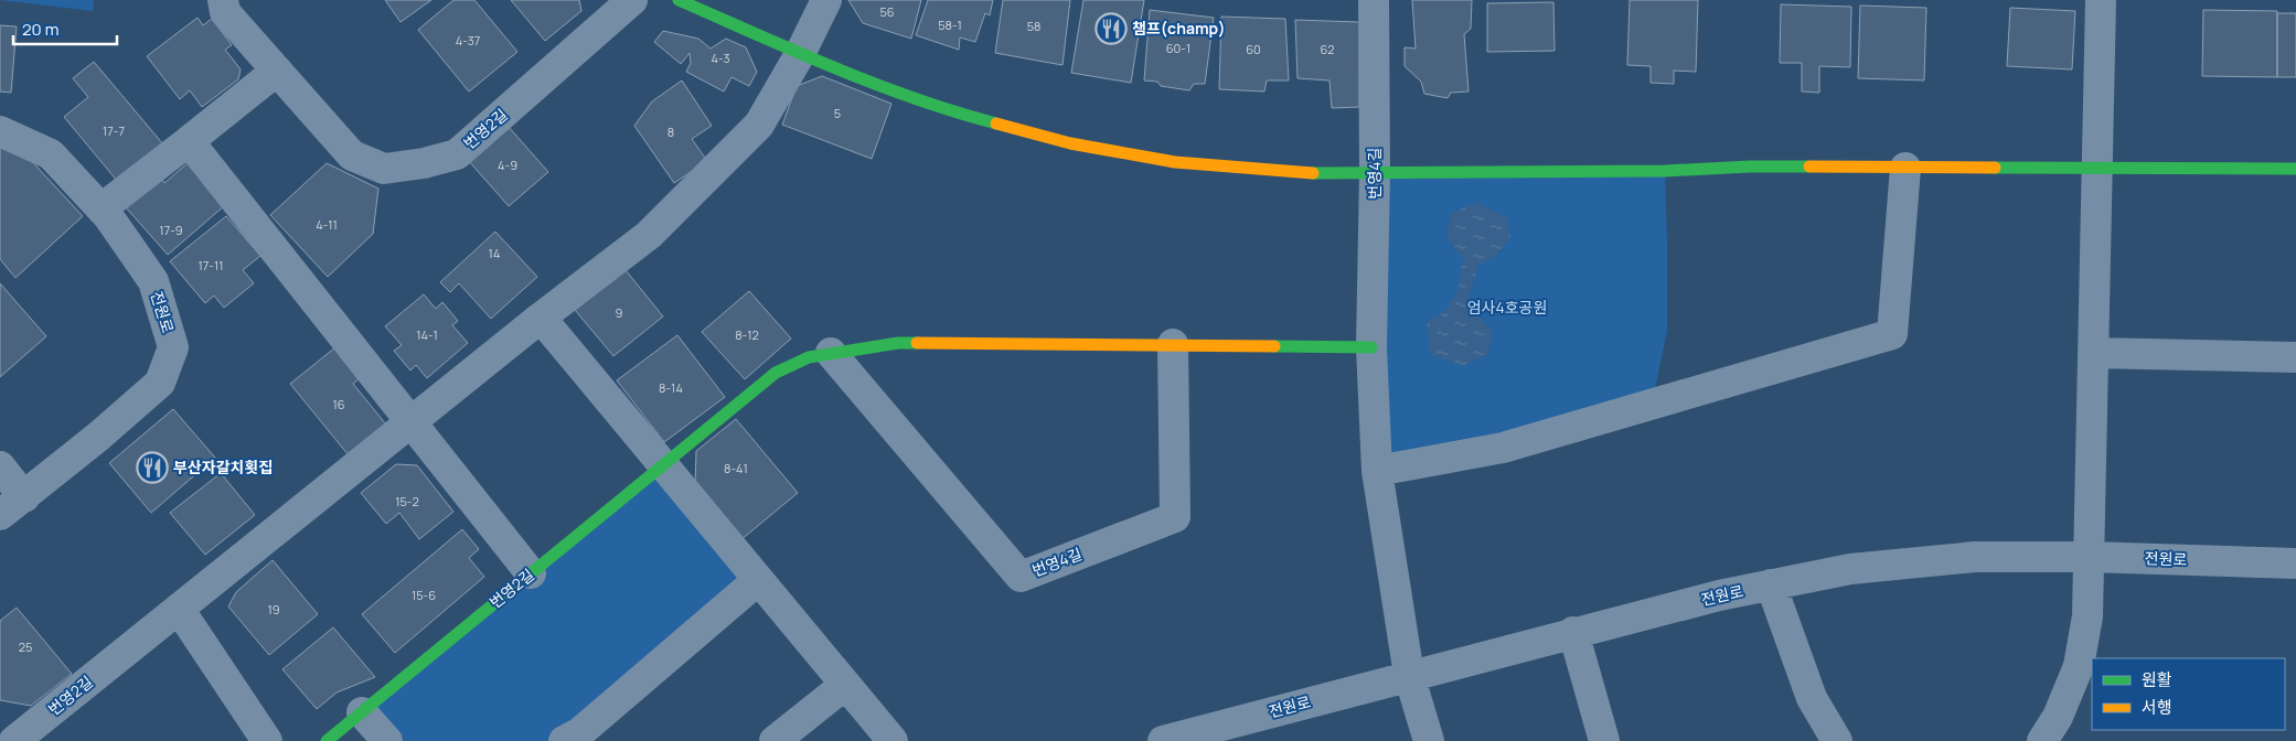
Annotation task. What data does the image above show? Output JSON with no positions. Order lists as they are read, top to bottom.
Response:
{
  "streets": {
    "street": ["번영2길", "번영4길", "전원로"]
  },
  "crossings": [
    ["번영4길", "전원로"]
  ],
  "parks": ["엄사4호공원"],
  "places": {
    "restaurant": ["챔프(champ)", "부산자갈치횟집"]
  },
  "house_numbers": [
    "56",
    "58-1",
    "58",
    "4-37",
    "60-1",
    "60",
    "62",
    "4-3",
    "5",
    "17-7",
    "8",
    "4-9",
    "4-11",
    "17-9",
    "14",
    "17-11",
    "9",
    "14-1",
    "8-12",
    "8-14",
    "16",
    "8-41",
    "15-2",
    "15-6",
    "19",
    "25"
  ],
  "legend": ["원활", "서행"],
  "scale_bar": "20 m"
}
